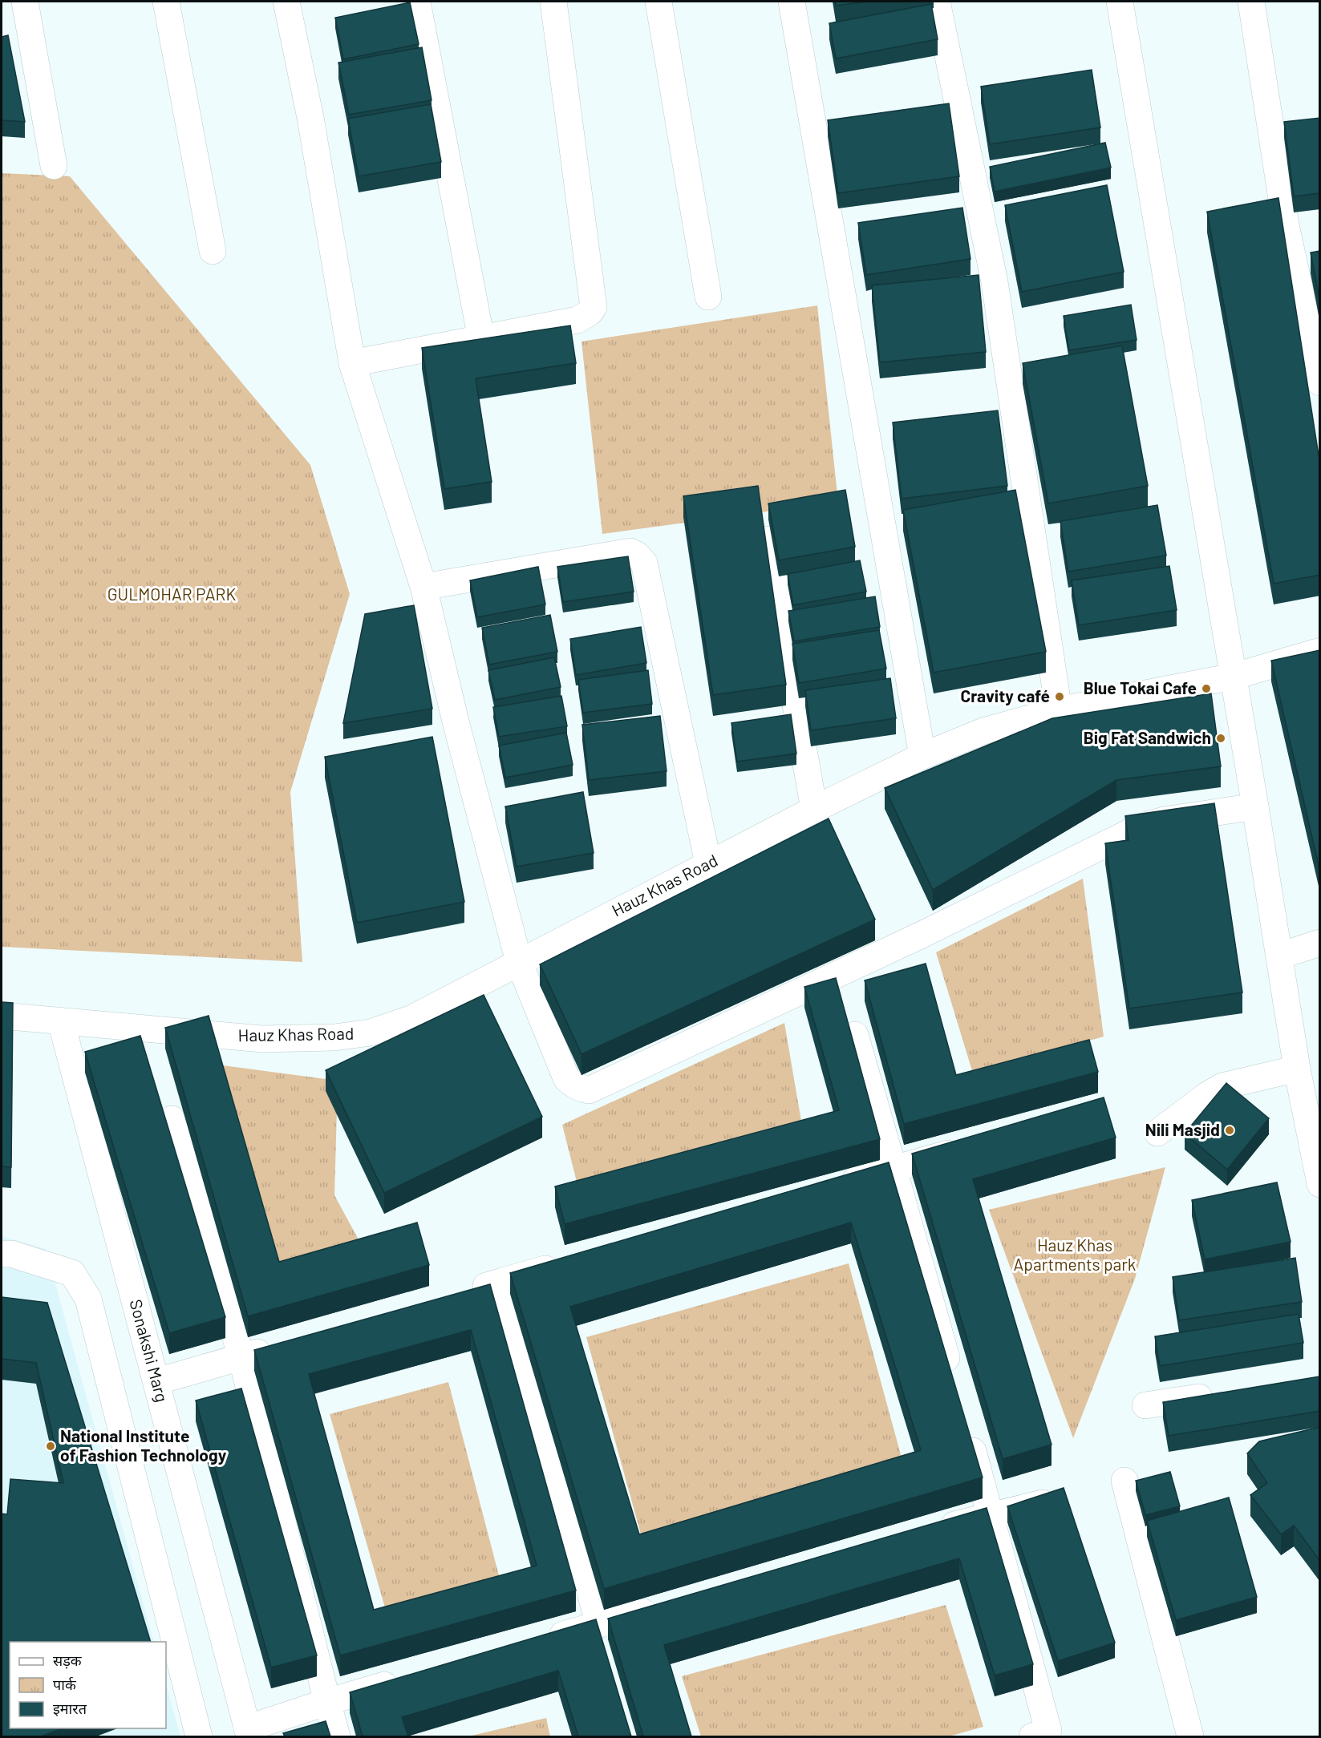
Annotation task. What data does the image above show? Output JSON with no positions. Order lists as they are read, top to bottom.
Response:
{
  "streets": {
    "street": ["Hauz Khas Road", "Sonakshi Marg"]
  },
  "crossings": [
    ["Hauz Khas Road", "Sonakshi Marg"]
  ],
  "parks": ["GULMOHAR PARK", "Hauz Khas Apartments park"],
  "places": [
    "Blue Tokai Cafe",
    "Cravity café",
    "Big Fat Sandwich",
    "Nili Masjid",
    "National Institute of Fashion Technology"
  ],
  "legend": ["सड़क", "पार्क", "इमारत"]
}
